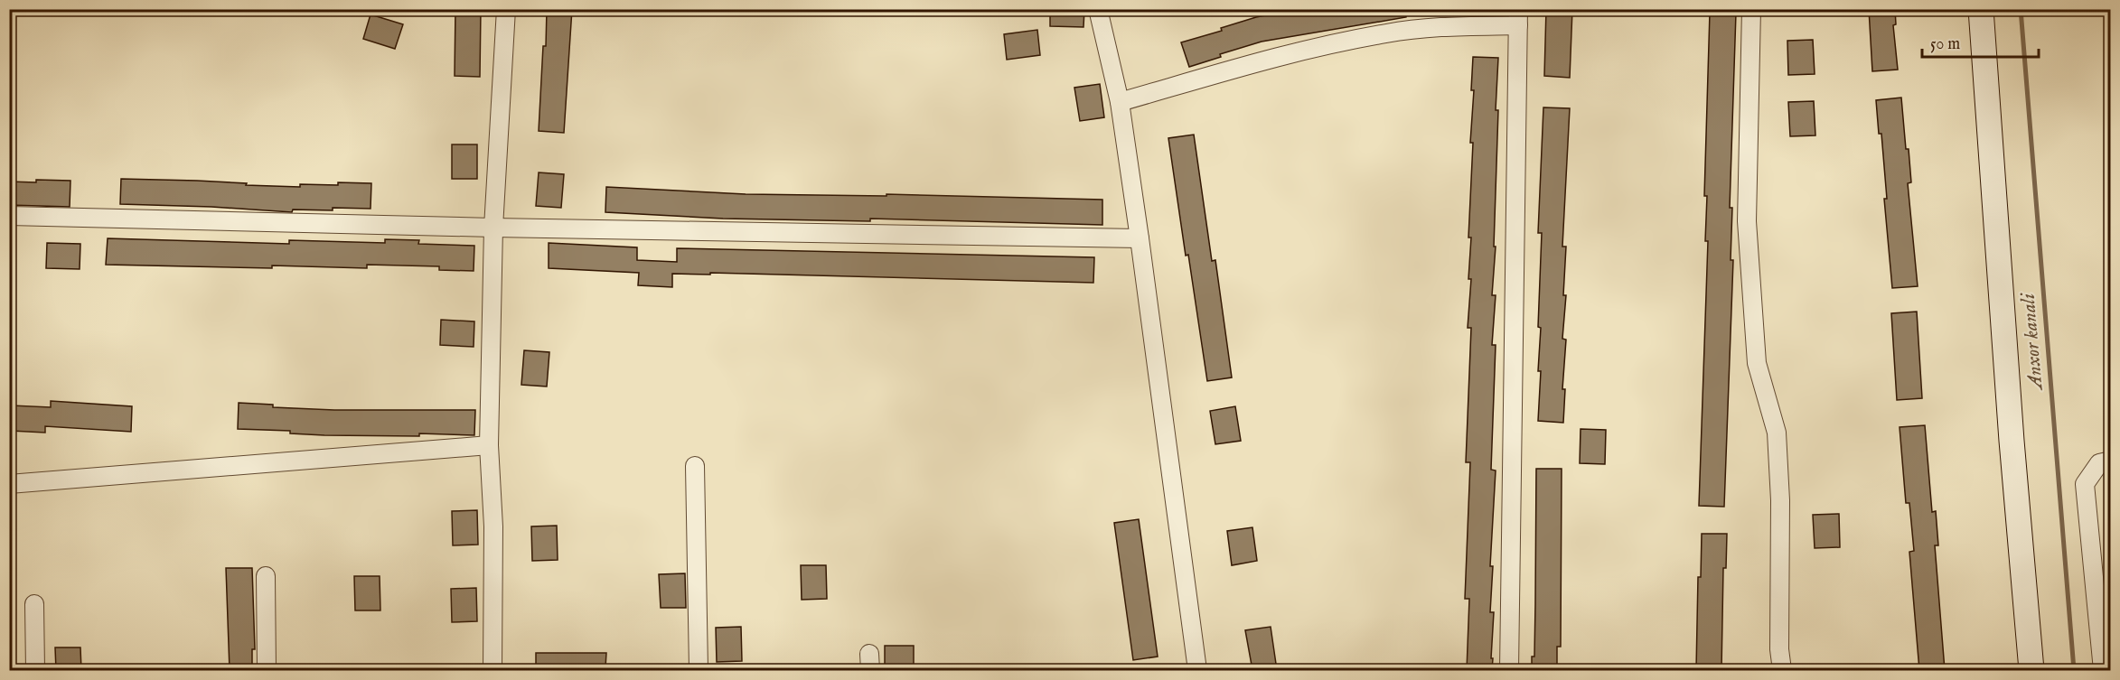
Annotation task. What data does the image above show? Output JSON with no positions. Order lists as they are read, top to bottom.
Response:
{
  "water": ["Anxor kanali"],
  "scale_bar": "50 m"
}
